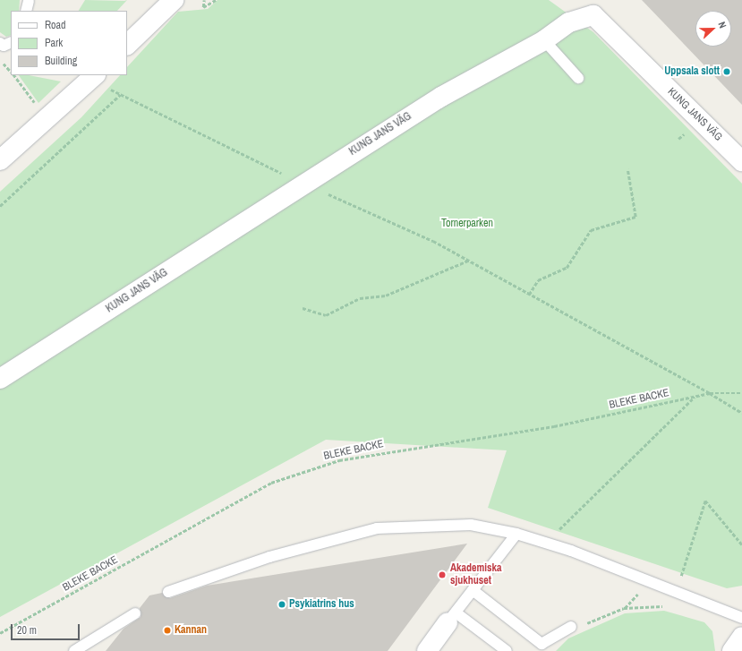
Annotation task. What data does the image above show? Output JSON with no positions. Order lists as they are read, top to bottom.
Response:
{
  "streets": {
    "street": ["KUNG JANS VÄG"],
    "path": ["BLEKE BACKE"]
  },
  "parks": ["Tornerparken"],
  "places": [
    "Uppsala slott",
    "Akademiska sjukhuset",
    "Psykiatrins hus",
    "Kannan"
  ],
  "legend": ["Road", "Park", "Building"],
  "scale_bar": "20 m",
  "north": "right"
}
